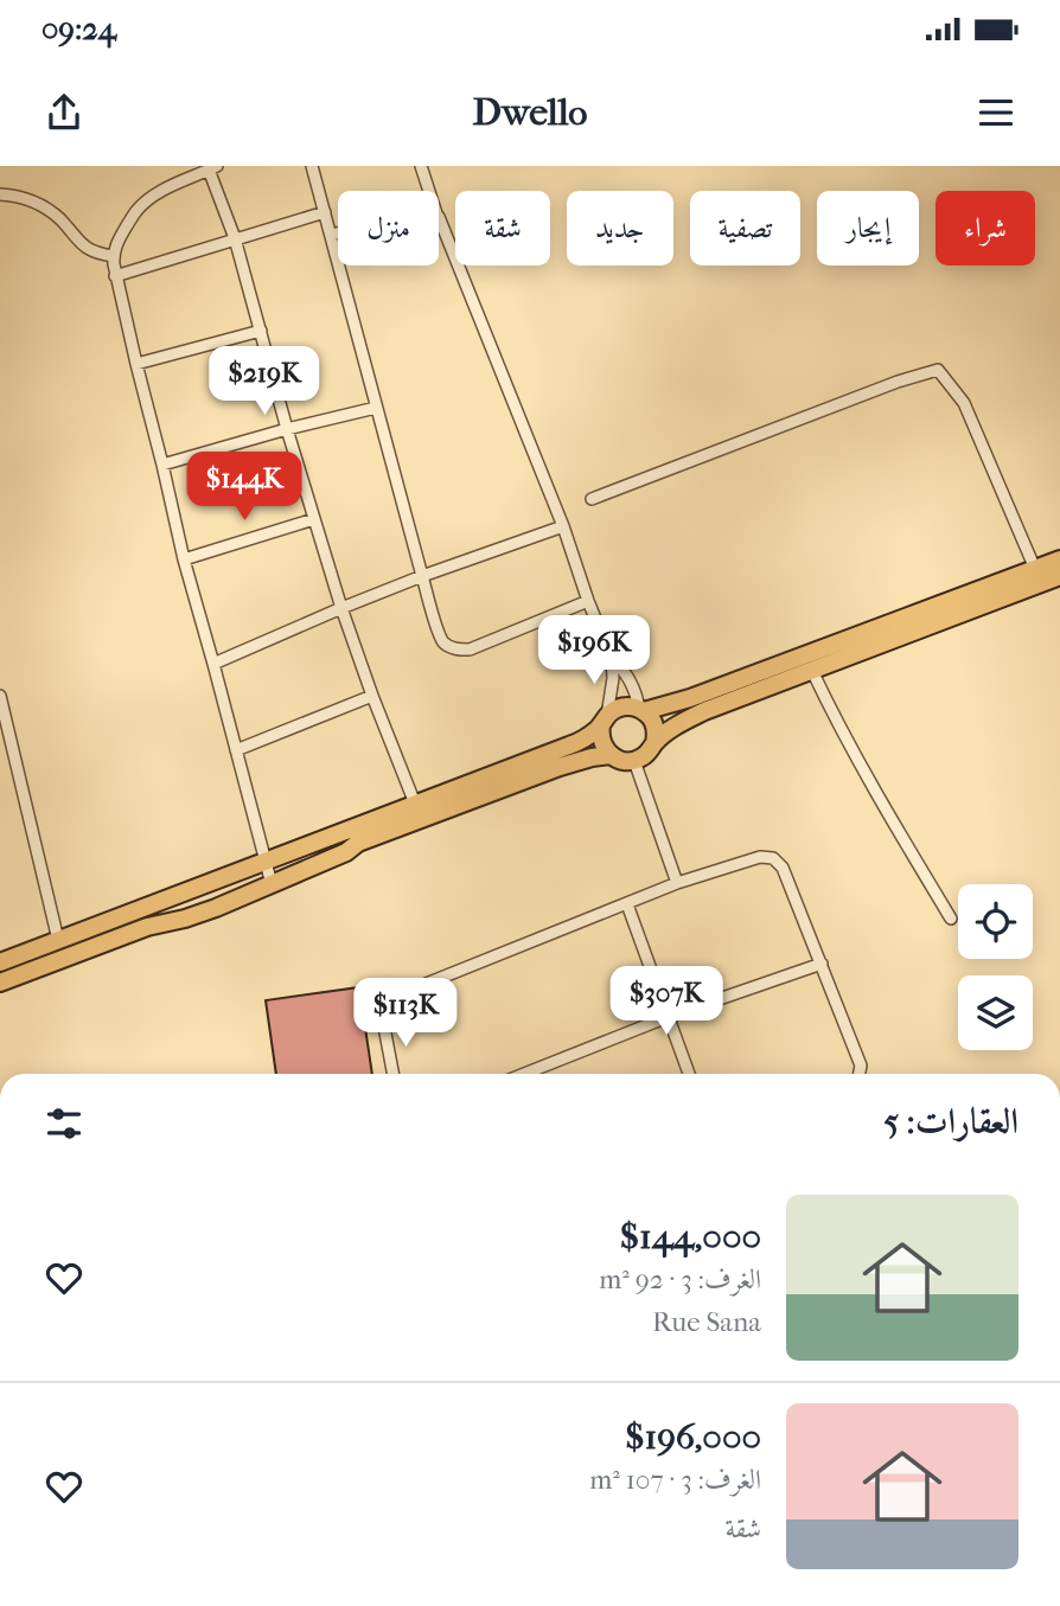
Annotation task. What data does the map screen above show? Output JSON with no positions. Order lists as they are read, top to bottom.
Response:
{
  "page": {
    "status": "09:24",
    "header": "Dwello",
    "chip": [
      "شراء",
      "إيجار",
      "تصفية",
      "جديد",
      "شقة",
      "منزل"
    ],
    "price": [
      "$219K",
      "$144K",
      "$196K",
      "$307K",
      "$113K"
    ],
    "heading": "العقارات: 5",
    "list": [
      {
        "name": "$144,000",
        "note": "الغرف: 3 · 92 m² · Rue Sana"
      },
      {
        "name": "$196,000",
        "note": "الغرف: 3 · 107 m² · شقة"
      }
    ]
  }
}
